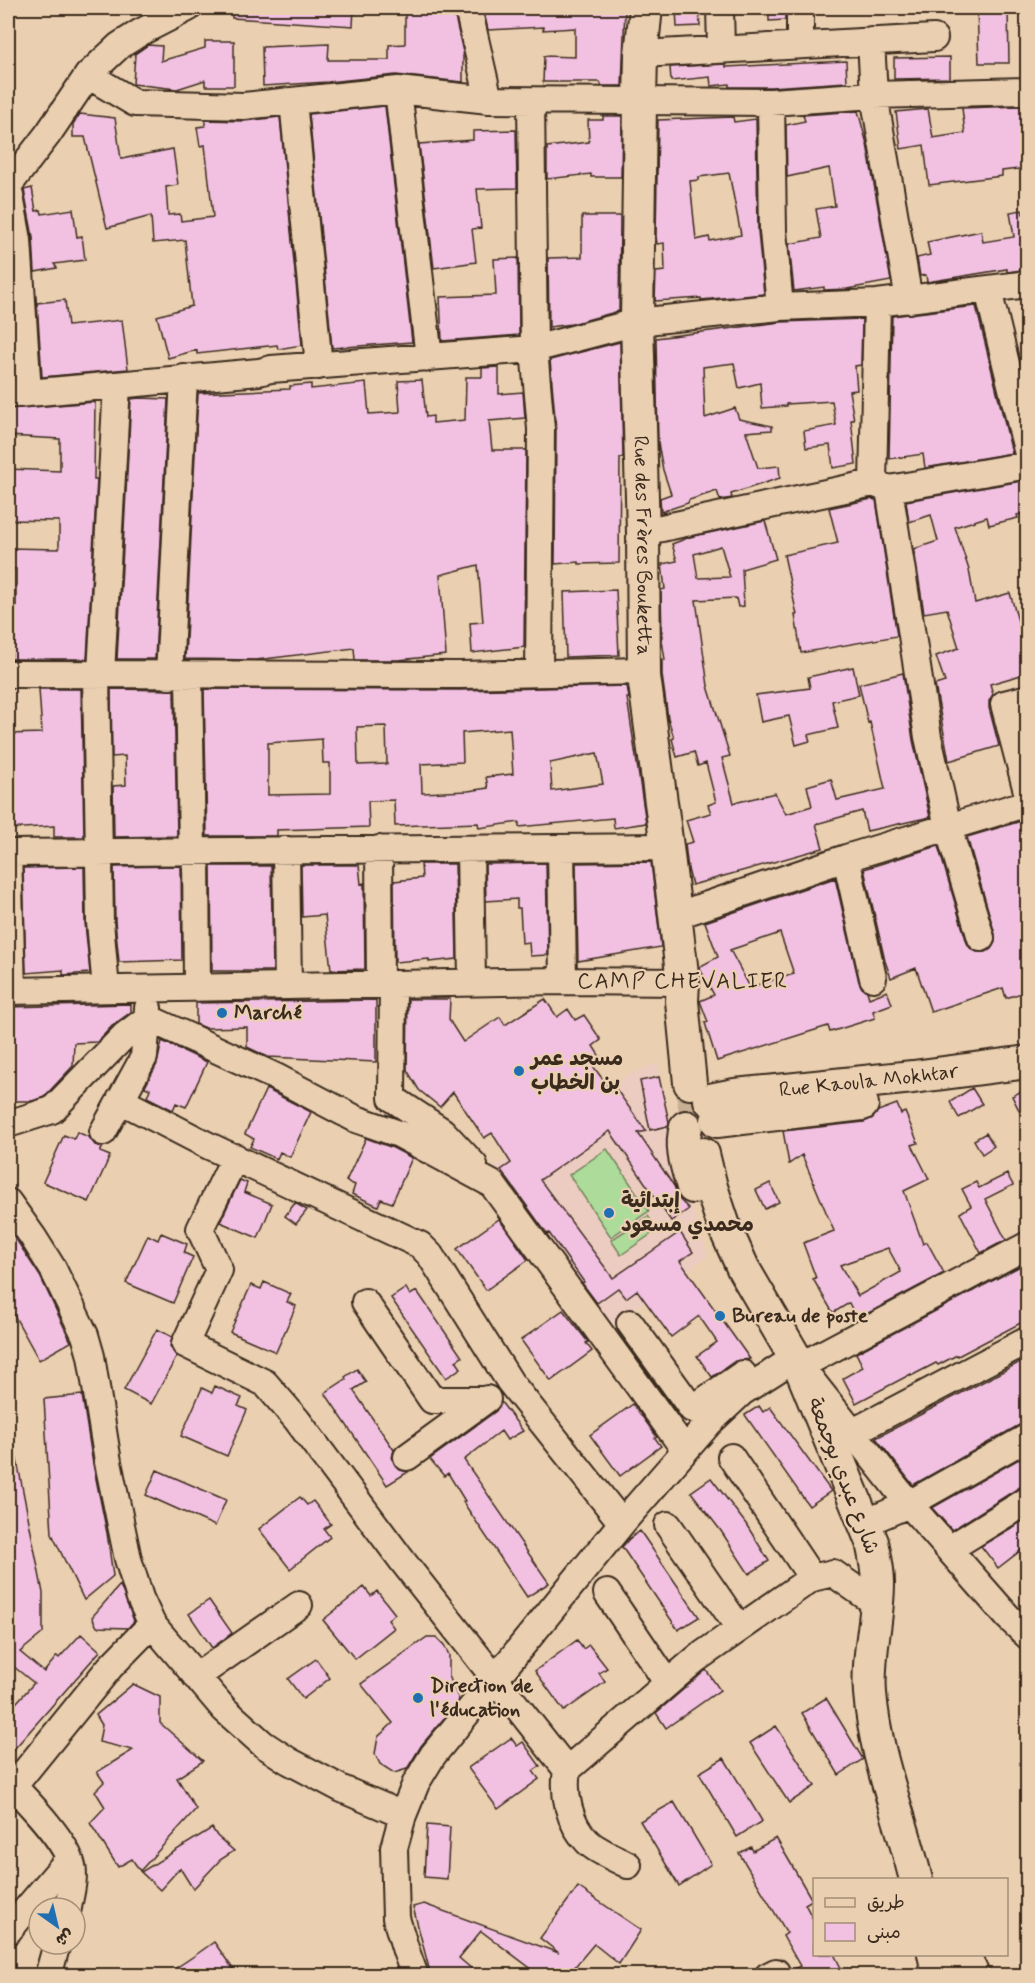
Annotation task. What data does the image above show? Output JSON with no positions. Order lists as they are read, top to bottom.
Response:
{
  "streets": {
    "main road": ["Rue des Frères Bouketta", "Rue Kaoula Mokhtar", "شارع عبدي بوجمعة"]
  },
  "crossings": [
    ["Rue des Frères Bouketta", "Rue Kaoula Mokhtar"],
    ["Rue des Frères Bouketta", "شارع عبدي بوجمعة"]
  ],
  "districts": ["CAMP CHEVALIER"],
  "places": [
    "Marché",
    "مسجد عمر بن الخطاب",
    "إبتدائية محمدي مسعود",
    "Bureau de poste",
    "Direction de l'éducation"
  ],
  "legend": ["طريق", "مبنى"],
  "north": "bottom right"
}
